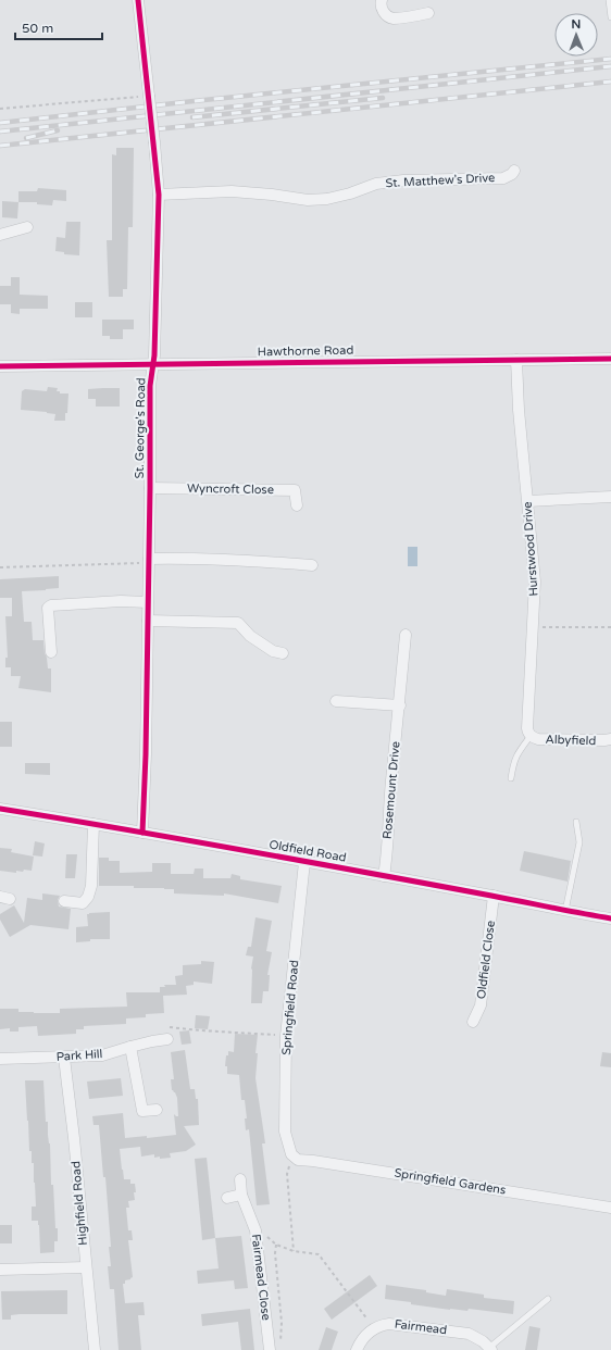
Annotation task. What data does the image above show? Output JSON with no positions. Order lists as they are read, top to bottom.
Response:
{
  "streets": {
    "street": [
      "St. Matthew's Drive",
      "Hawthorne Road",
      "St. George's Road",
      "Wyncroft Close",
      "Hurstwood Drive",
      "Albyfield",
      "Rosemount Drive",
      "Oldfield Road",
      "Oldfield Close",
      "Springfield Road",
      "Park Hill",
      "Springfield Gardens",
      "Highfield Road",
      "Fairmead Close",
      "Fairmead"
    ]
  },
  "crossings": [
    ["St. Matthew's Drive", "St. George's Road"],
    ["Hawthorne Road", "St. George's Road"],
    ["Hawthorne Road", "Hurstwood Drive"],
    ["St. George's Road", "Wyncroft Close"],
    ["St. George's Road", "Oldfield Road"],
    ["Hurstwood Drive", "Albyfield"],
    ["Rosemount Drive", "Oldfield Road"],
    ["Oldfield Road", "Oldfield Close"],
    ["Oldfield Road", "Springfield Road"],
    ["Springfield Road", "Springfield Gardens"],
    ["Park Hill", "Highfield Road"]
  ],
  "scale_bar": "50 m",
  "north": "top"
}
